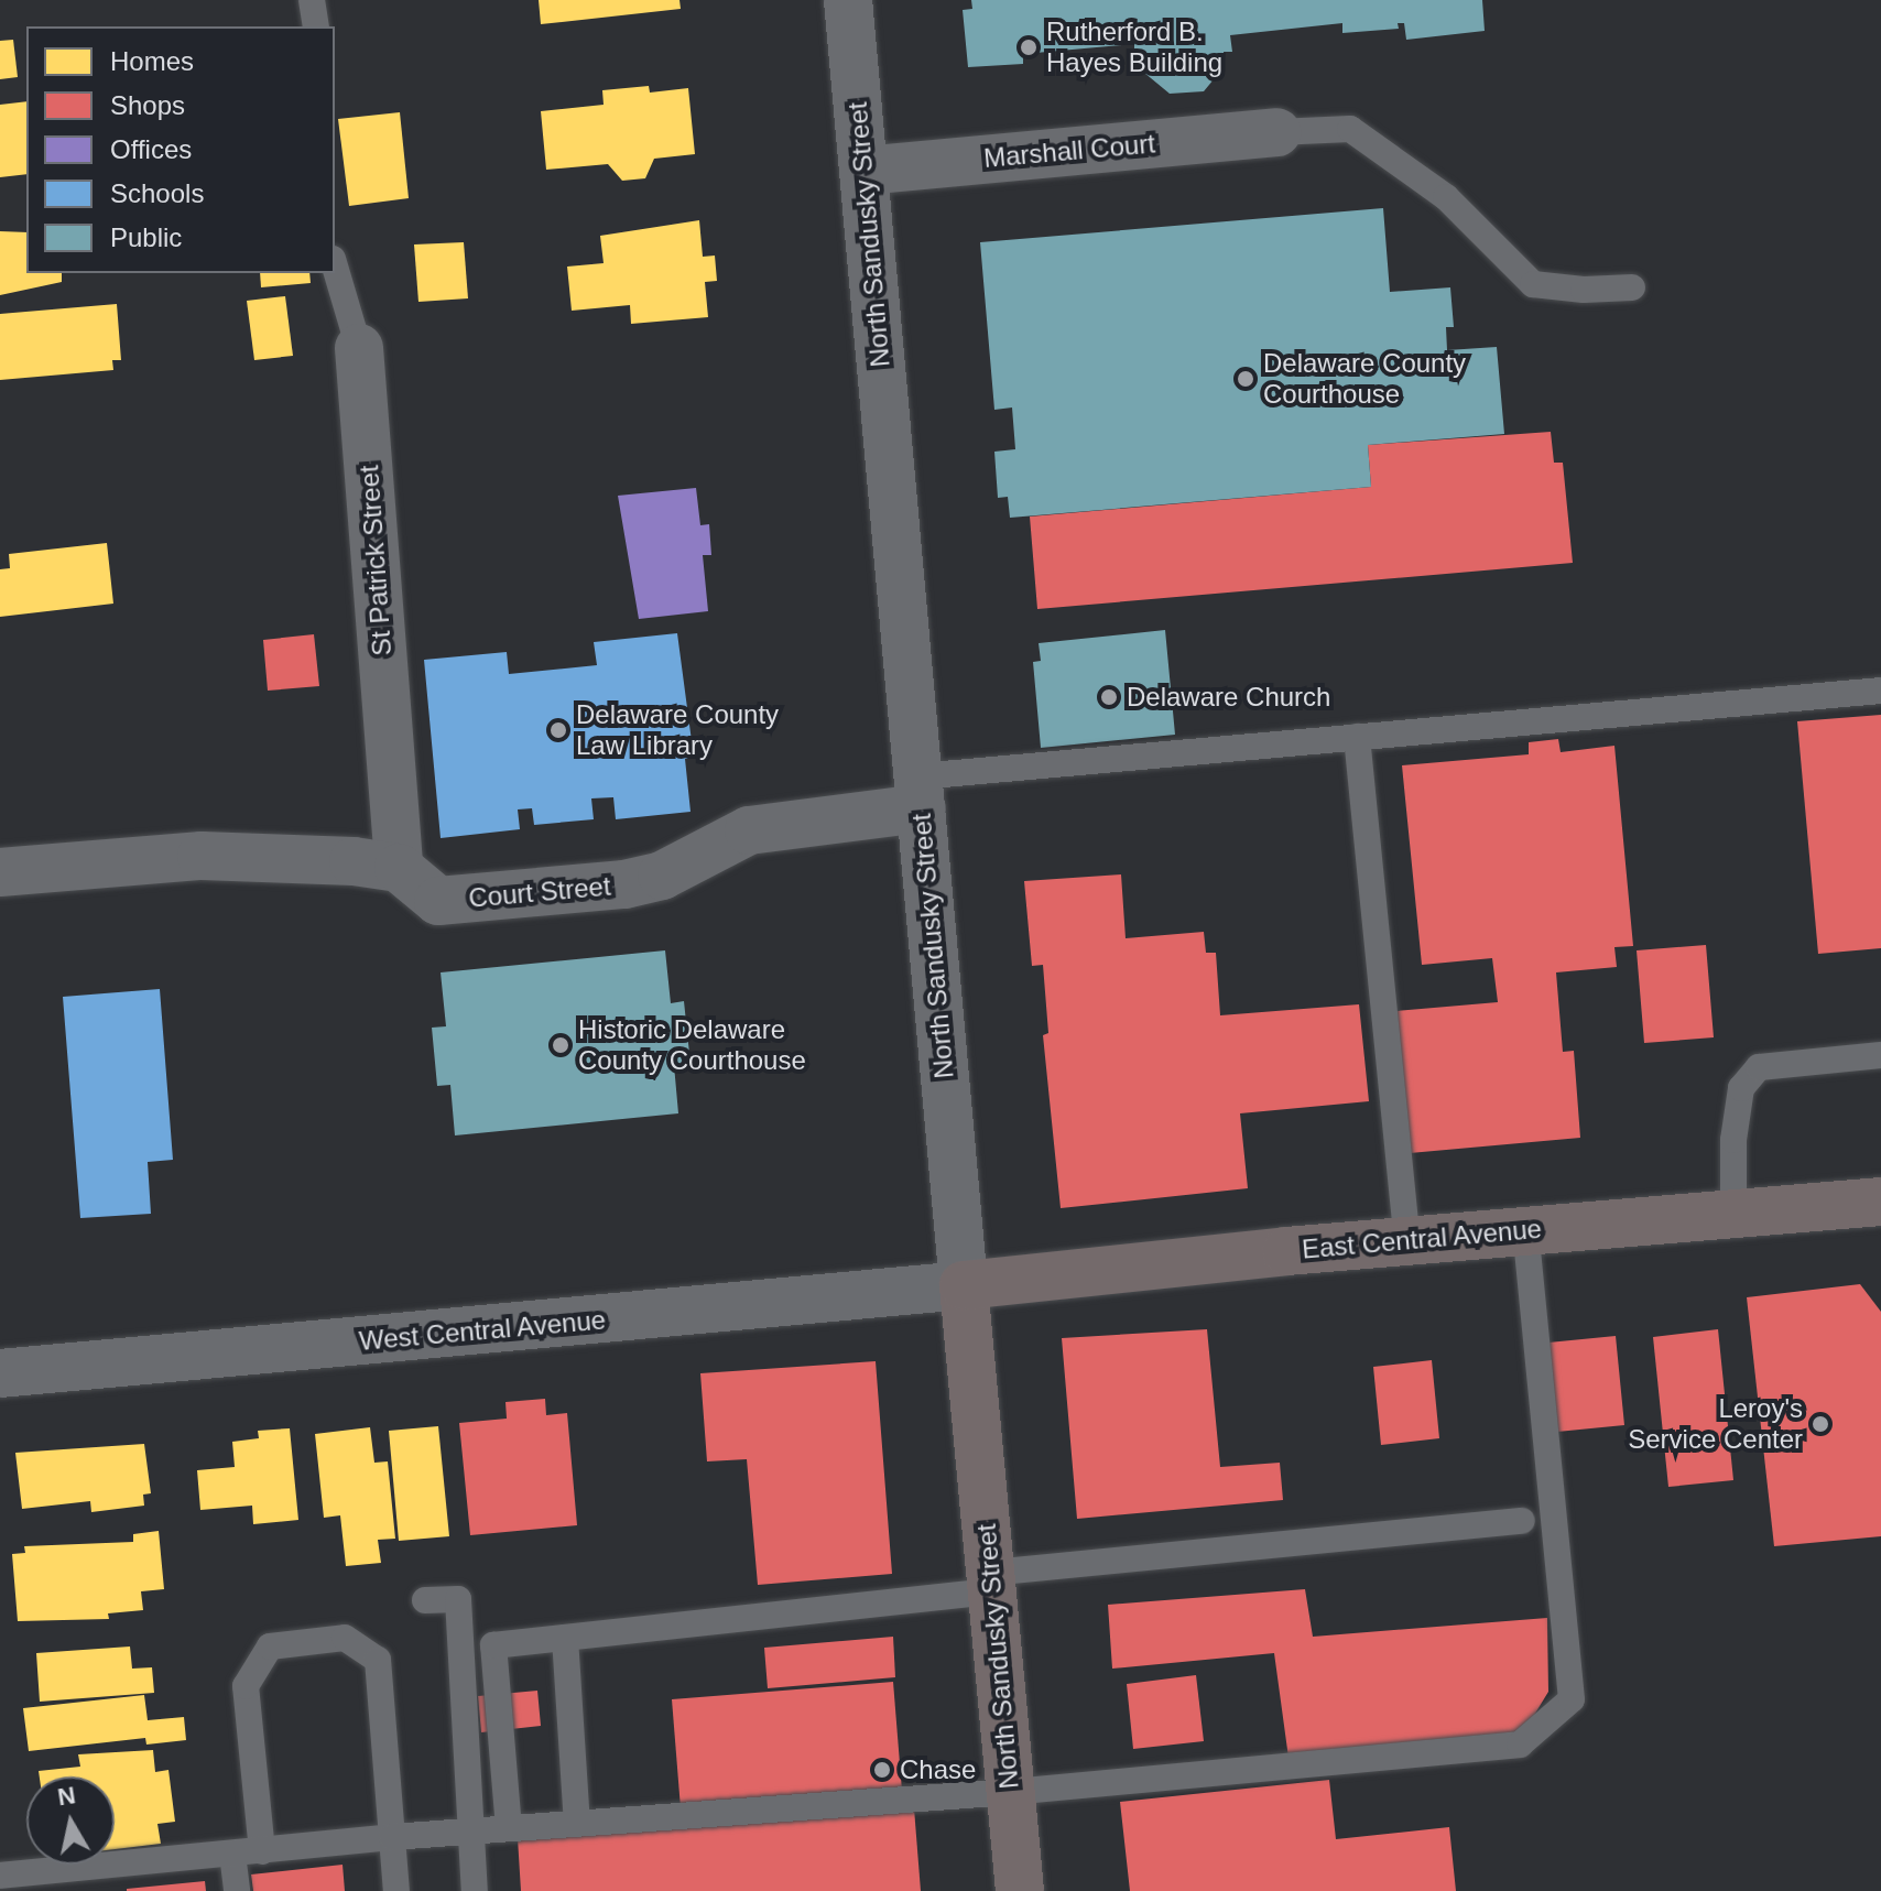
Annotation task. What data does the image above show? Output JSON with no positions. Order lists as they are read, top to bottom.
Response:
{
  "streets": {
    "highway": ["North Sandusky Street", "East Central Avenue"],
    "street": [
      "Marshall Court",
      "St Patrick Street",
      "Court Street",
      "West Central Avenue"
    ]
  },
  "crossings": [
    ["Marshall Court", "North Sandusky Street"],
    ["North Sandusky Street", "Court Street"],
    ["North Sandusky Street", "East Central Avenue"],
    ["North Sandusky Street", "West Central Avenue"],
    ["St Patrick Street", "Court Street"],
    ["East Central Avenue", "West Central Avenue"]
  ],
  "places": [
    "Rutherford B. Hayes Building",
    "Delaware County Courthouse",
    "Delaware Church",
    "Delaware County Law Library",
    "Historic Delaware County Courthouse",
    "Leroy's Service Center",
    "Chase"
  ],
  "legend": [
    "Homes",
    "Shops",
    "Offices",
    "Schools",
    "Public"
  ],
  "north": "top"
}
